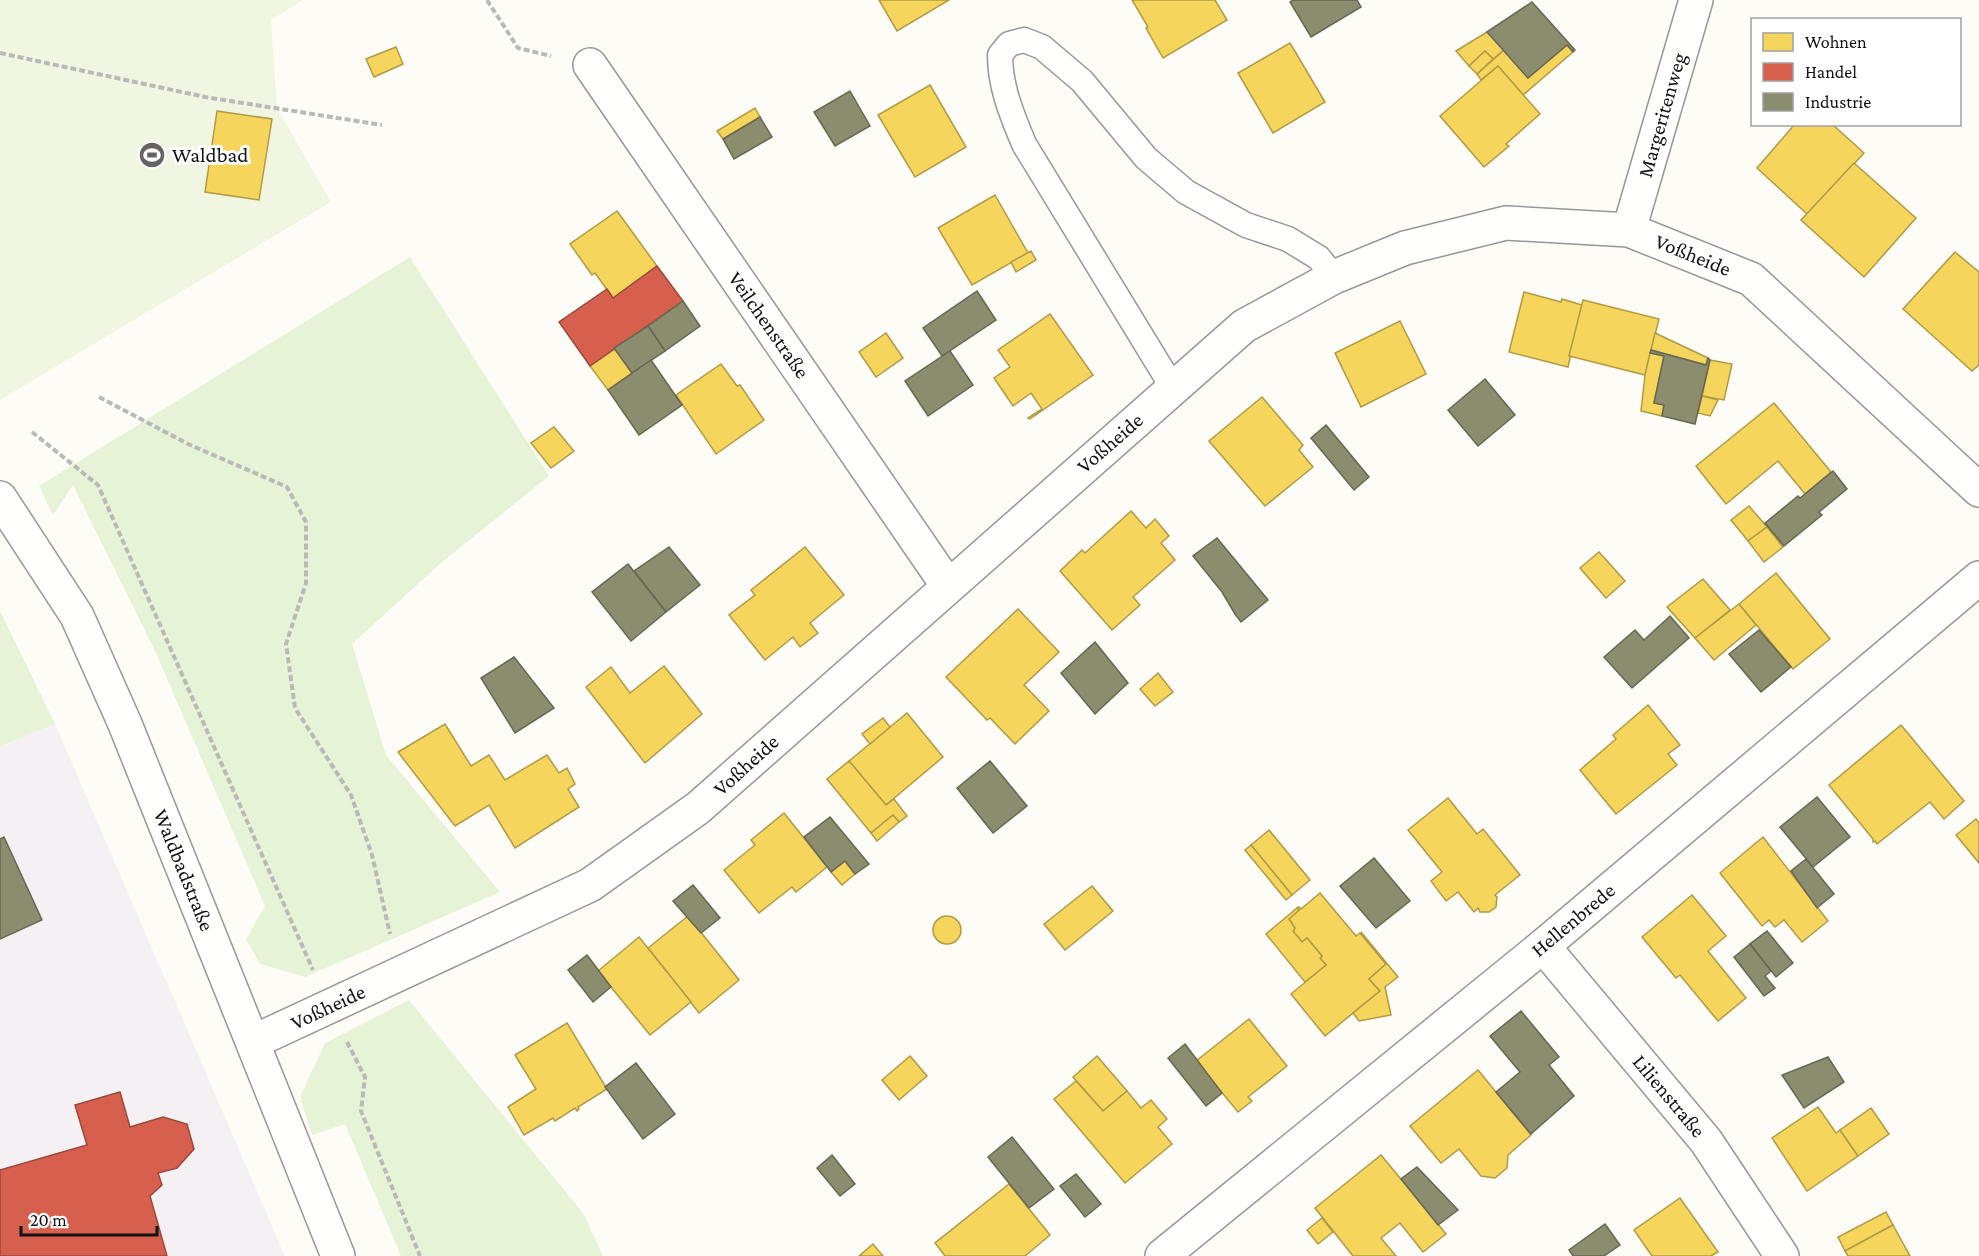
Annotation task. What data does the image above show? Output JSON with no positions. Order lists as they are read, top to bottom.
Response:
{
  "streets": {
    "street": [
      "Margeritenweg",
      "Voßheide",
      "Veilchenstraße",
      "Waldbadstraße",
      "Hellenbrede",
      "Lilienstraße"
    ]
  },
  "crossings": [
    ["Margeritenweg", "Voßheide"],
    ["Voßheide", "Veilchenstraße"],
    ["Voßheide", "Waldbadstraße"],
    ["Hellenbrede", "Lilienstraße"]
  ],
  "places": {
    "sports": ["Waldbad"]
  },
  "legend": ["Wohnen", "Handel", "Industrie"],
  "scale_bar": "20 m"
}
